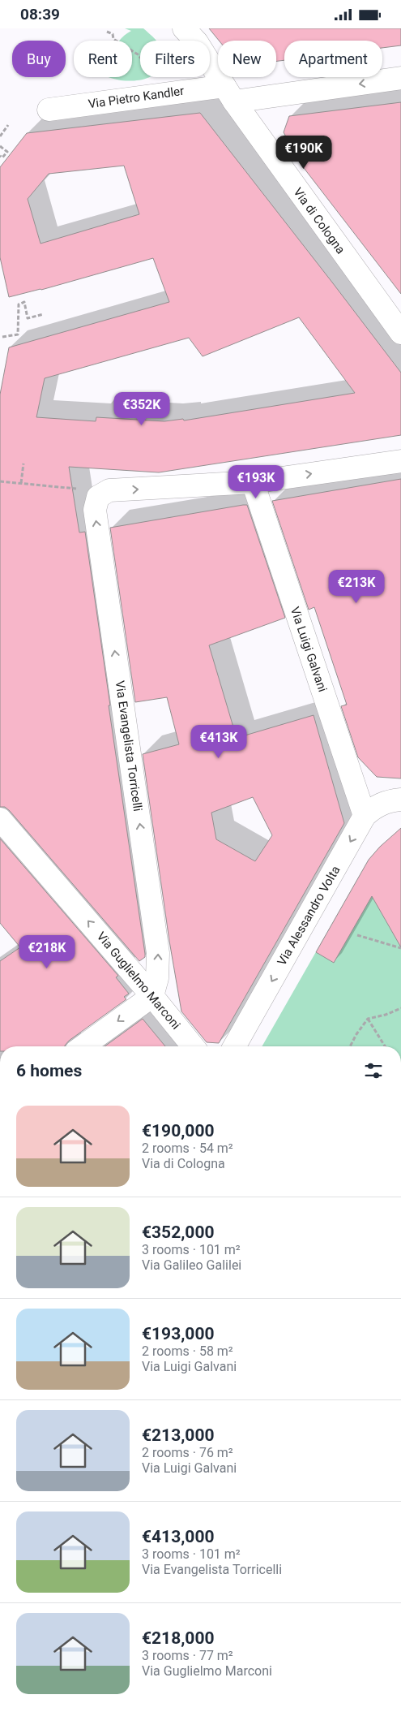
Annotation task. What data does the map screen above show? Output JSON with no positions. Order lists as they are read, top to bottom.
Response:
{
  "streets": {
    "street": [
      "Via Pietro Kandler",
      "Via di Cologna",
      "Via Luigi Galvani",
      "Via Evangelista Torricelli",
      "Via Alessandro Volta",
      "Via Guglielmo Marconi"
    ]
  },
  "crossings": [
    ["Via Pietro Kandler", "Via di Cologna"],
    ["Via Luigi Galvani", "Via Alessandro Volta"],
    ["Via Evangelista Torricelli", "Via Guglielmo Marconi"]
  ],
  "one_way": [
    "Via Pietro Kandler",
    "Via Evangelista Torricelli",
    "Via Alessandro Volta",
    "Via Guglielmo Marconi"
  ],
  "page": {
    "status": "08:39",
    "chip": [
      "Buy",
      "Rent",
      "Filters",
      "New",
      "Apartment"
    ],
    "price": [
      "€190K",
      "€352K",
      "€193K",
      "€213K",
      "€413K",
      "€218K"
    ],
    "heading": "6 homes",
    "list": [
      {
        "name": "€190,000",
        "note": "2 rooms · 54 m² · Via di Cologna"
      },
      {
        "name": "€352,000",
        "note": "3 rooms · 101 m² · Via Galileo Galilei"
      },
      {
        "name": "€193,000",
        "note": "2 rooms · 58 m² · Via Luigi Galvani"
      },
      {
        "name": "€213,000",
        "note": "2 rooms · 76 m² · Via Luigi Galvani"
      },
      {
        "name": "€413,000",
        "note": "3 rooms · 101 m² · Via Evangelista Torricelli"
      },
      {
        "name": "€218,000",
        "note": "3 rooms · 77 m² · Via Guglielmo Marconi"
      }
    ]
  }
}
